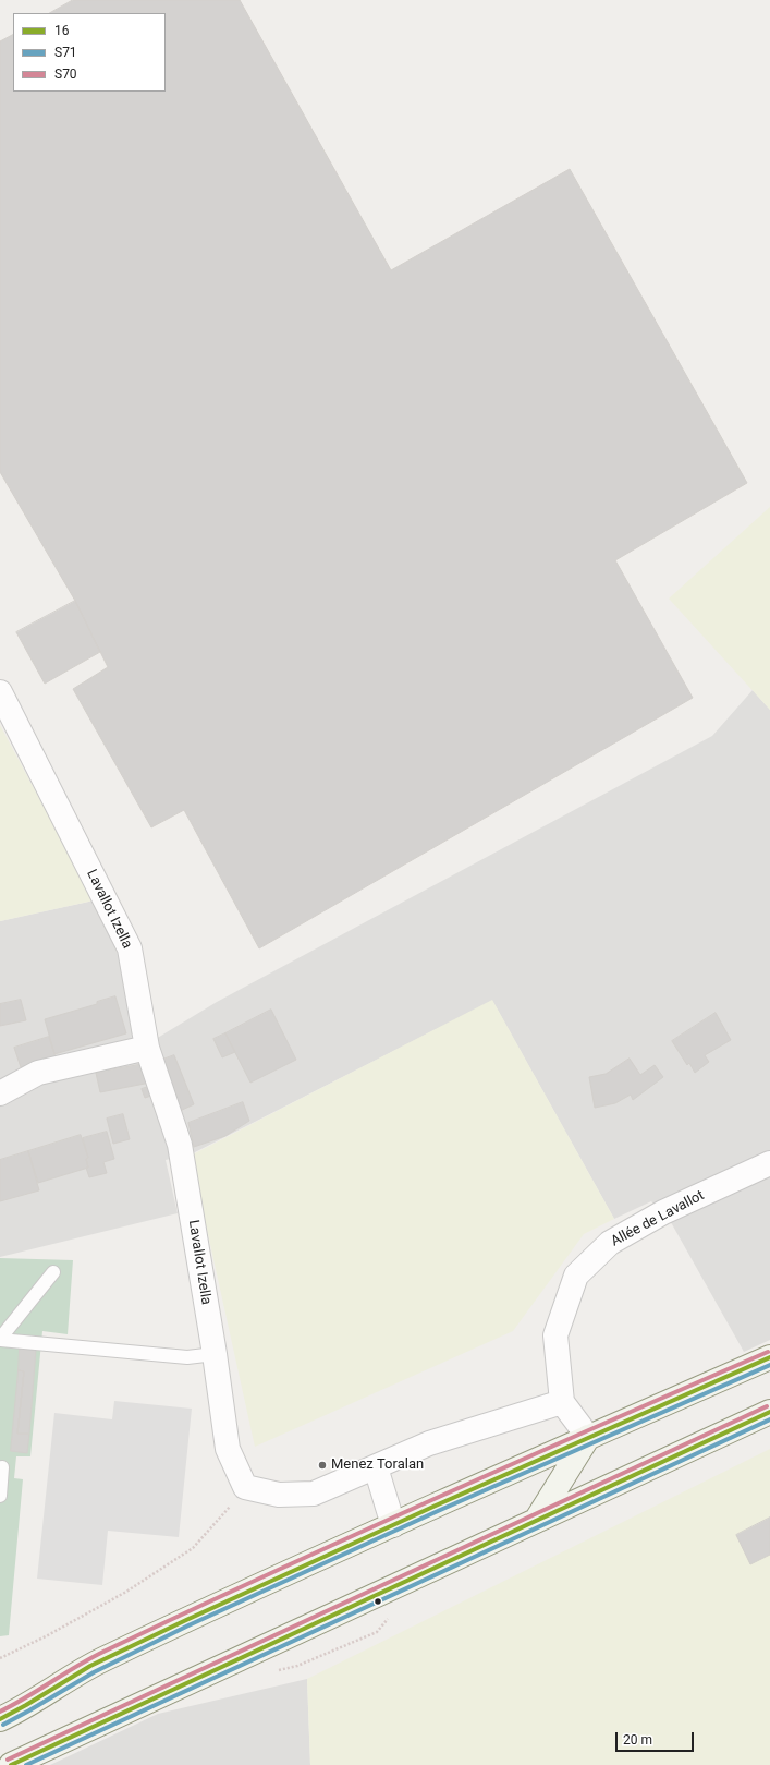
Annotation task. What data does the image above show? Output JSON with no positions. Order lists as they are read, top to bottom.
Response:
{
  "streets": {
    "street": ["Lavallot Izella", "Allée de Lavallot"]
  },
  "places": ["Menez Toralan"],
  "lines": ["transit line S70", "transit line 16", "transit line S71"],
  "legend": ["16", "S71", "S70"],
  "scale_bar": "20 m"
}
